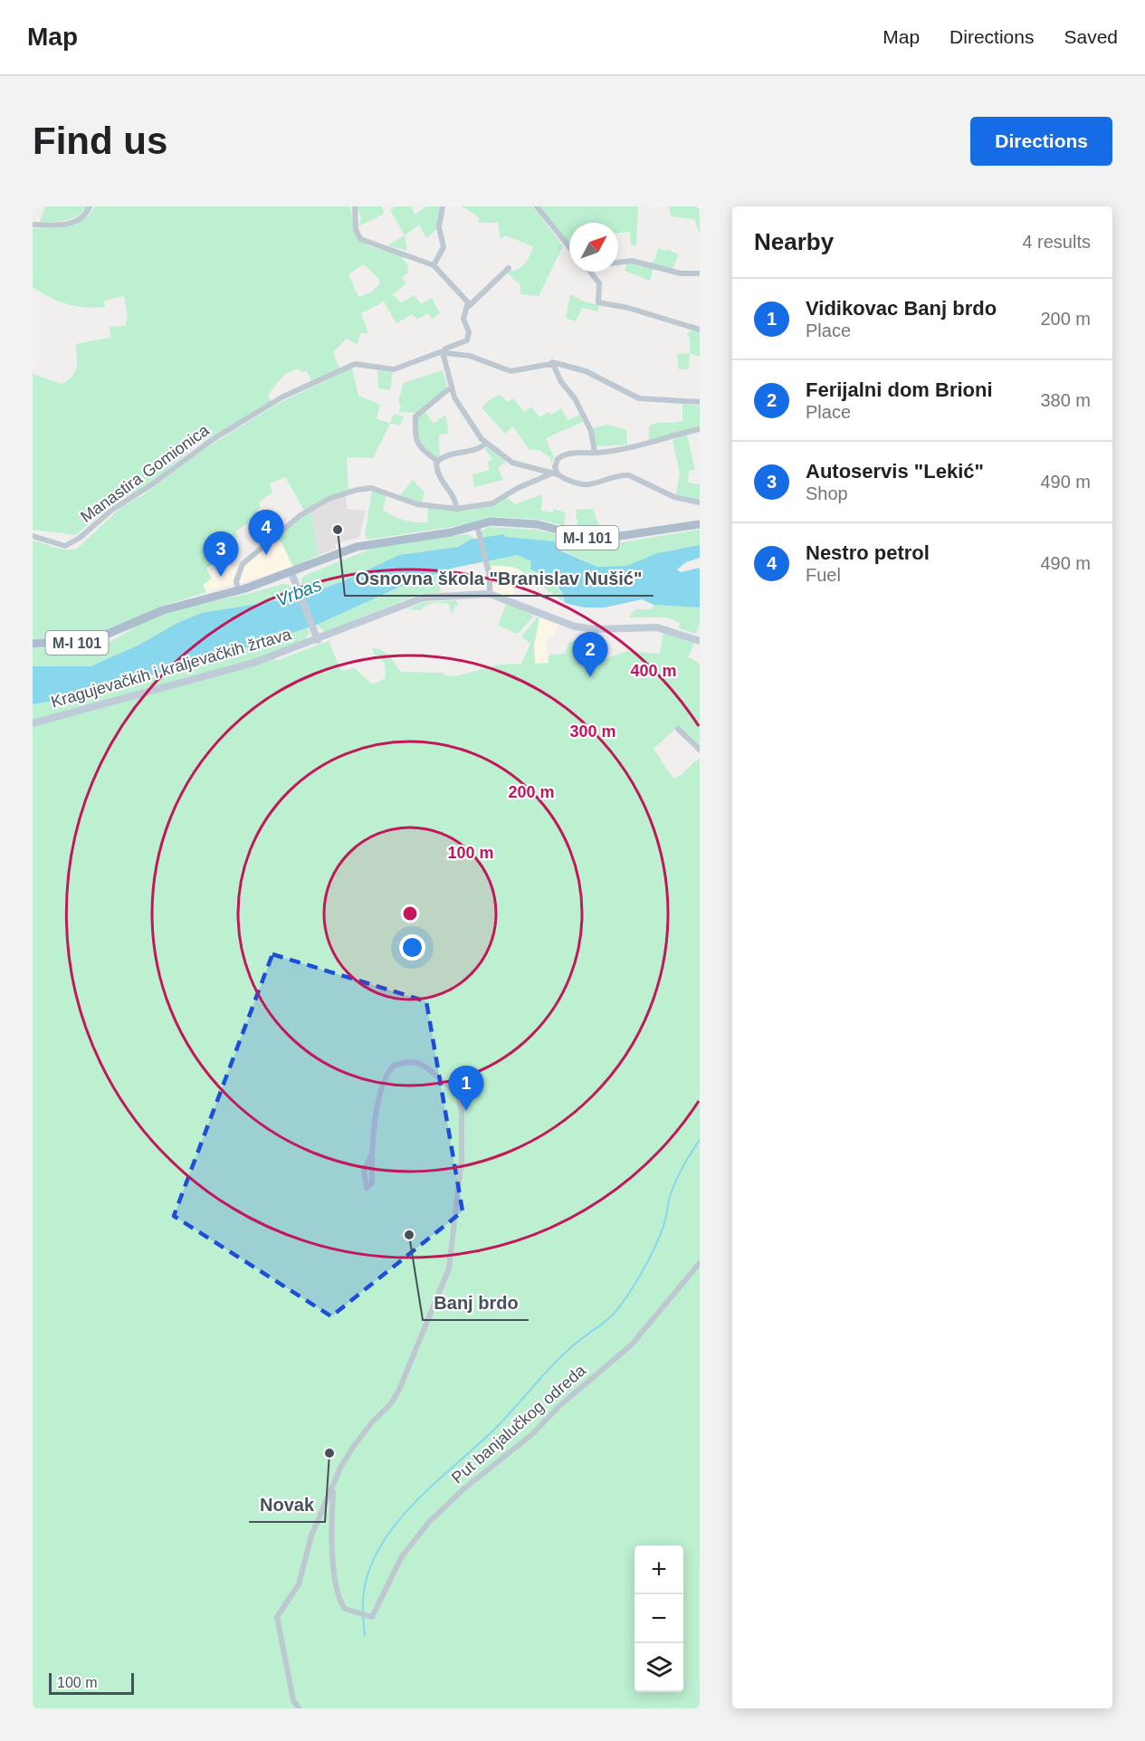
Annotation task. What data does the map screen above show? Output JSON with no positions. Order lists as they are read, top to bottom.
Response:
{
  "streets": {
    "main road": ["M-I 101"],
    "street": ["Manastira Gomionica", "Kragujevačkih i kraljevačkih žrtava", "Put banjalučkog odreda"]
  },
  "water": ["Vrbas"],
  "places": ["Osnovna škola \"Branislav Nušić\"", "Banj brdo", "Novak"],
  "scale_bar": "100 m",
  "north": "top right",
  "page": {
    "header": "Map",
    "nav": ["Map", "Directions", "Saved"],
    "buttons": "Directions",
    "title": "Find us",
    "heading": ["Nearby", "4 results"],
    "list": [
      {
        "mark": "1",
        "name": "Vidikovac Banj brdo",
        "note": "Place",
        "value": "200 m"
      },
      {
        "mark": "2",
        "name": "Ferijalni dom Brioni",
        "note": "Place",
        "value": "380 m"
      },
      {
        "mark": "3",
        "name": "Autoservis \"Lekić\"",
        "note": "Shop",
        "value": "490 m"
      },
      {
        "mark": "4",
        "name": "Nestro petrol",
        "note": "Fuel",
        "value": "490 m"
      }
    ],
    "pins": [
      "4",
      "3",
      "2",
      "1"
    ],
    "map_buttons": ["+", "−"],
    "scale": "100 m"
  },
  "rings": [
    "400 m",
    "300 m",
    "200 m",
    "100 m"
  ]
}
